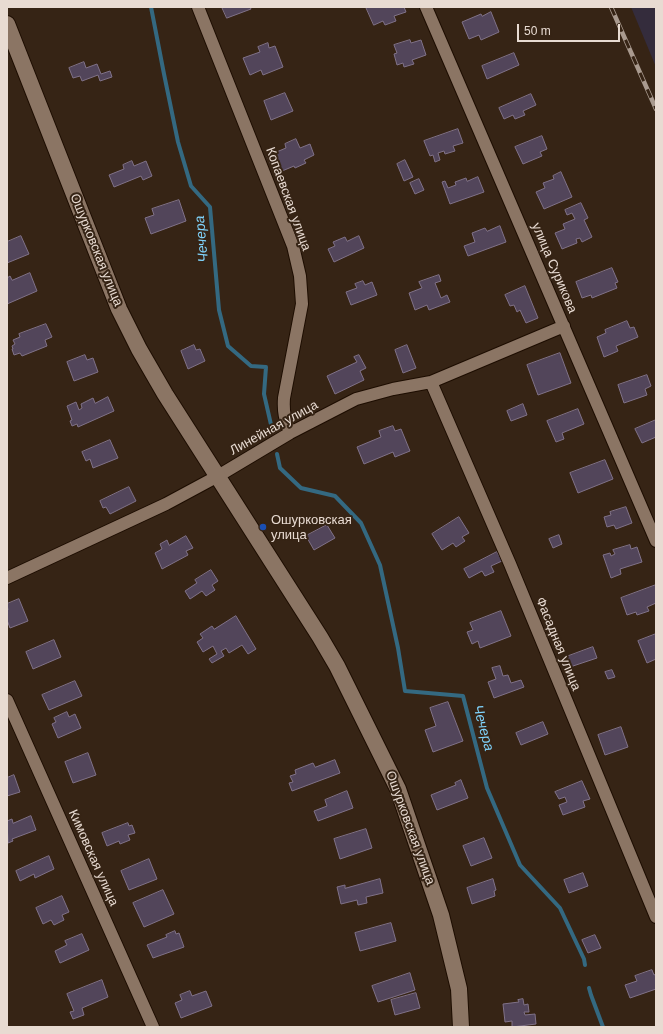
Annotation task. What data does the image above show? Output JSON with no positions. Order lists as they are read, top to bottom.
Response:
{
  "streets": {
    "street": [
      "Копаевская улица",
      "Ошурковская улица",
      "улица Сурикова",
      "Линейная улица",
      "Фасадная улица",
      "Кимовская улица"
    ]
  },
  "crossings": [
    ["Копаевская улица", "Линейная улица"],
    ["Ошурковская улица", "Линейная улица"],
    ["улица Сурикова", "Линейная улица"],
    ["Линейная улица", "Фасадная улица"]
  ],
  "water": ["Чечера"],
  "places": ["Ошурковская улица"],
  "scale_bar": "50 m"
}
